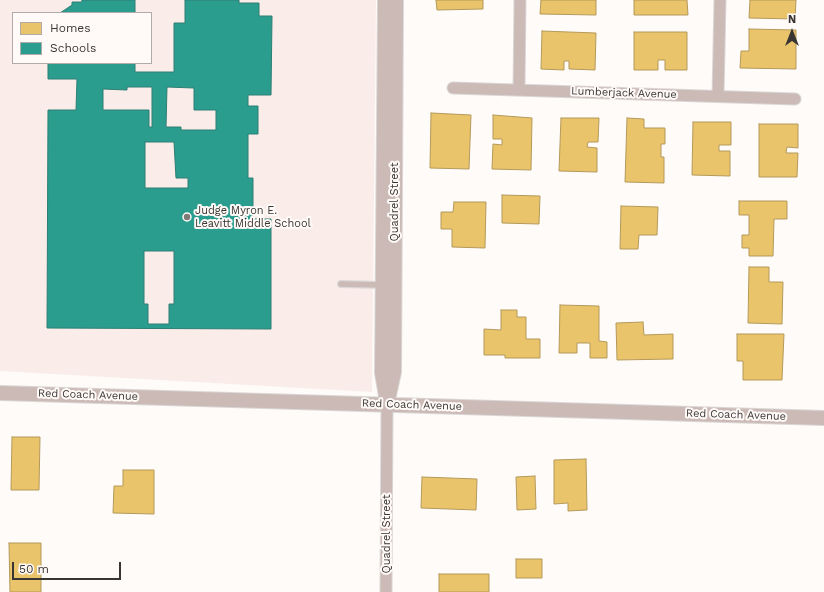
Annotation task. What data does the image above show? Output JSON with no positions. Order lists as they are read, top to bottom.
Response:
{
  "streets": {
    "street": ["Lumberjack Avenue", "Quadrel Street", "Red Coach Avenue"]
  },
  "crossings": [
    ["Quadrel Street", "Red Coach Avenue"]
  ],
  "places": ["Judge Myron E. Leavitt Middle School"],
  "legend": ["Homes", "Schools"],
  "scale_bar": "50 m",
  "north": "top"
}
